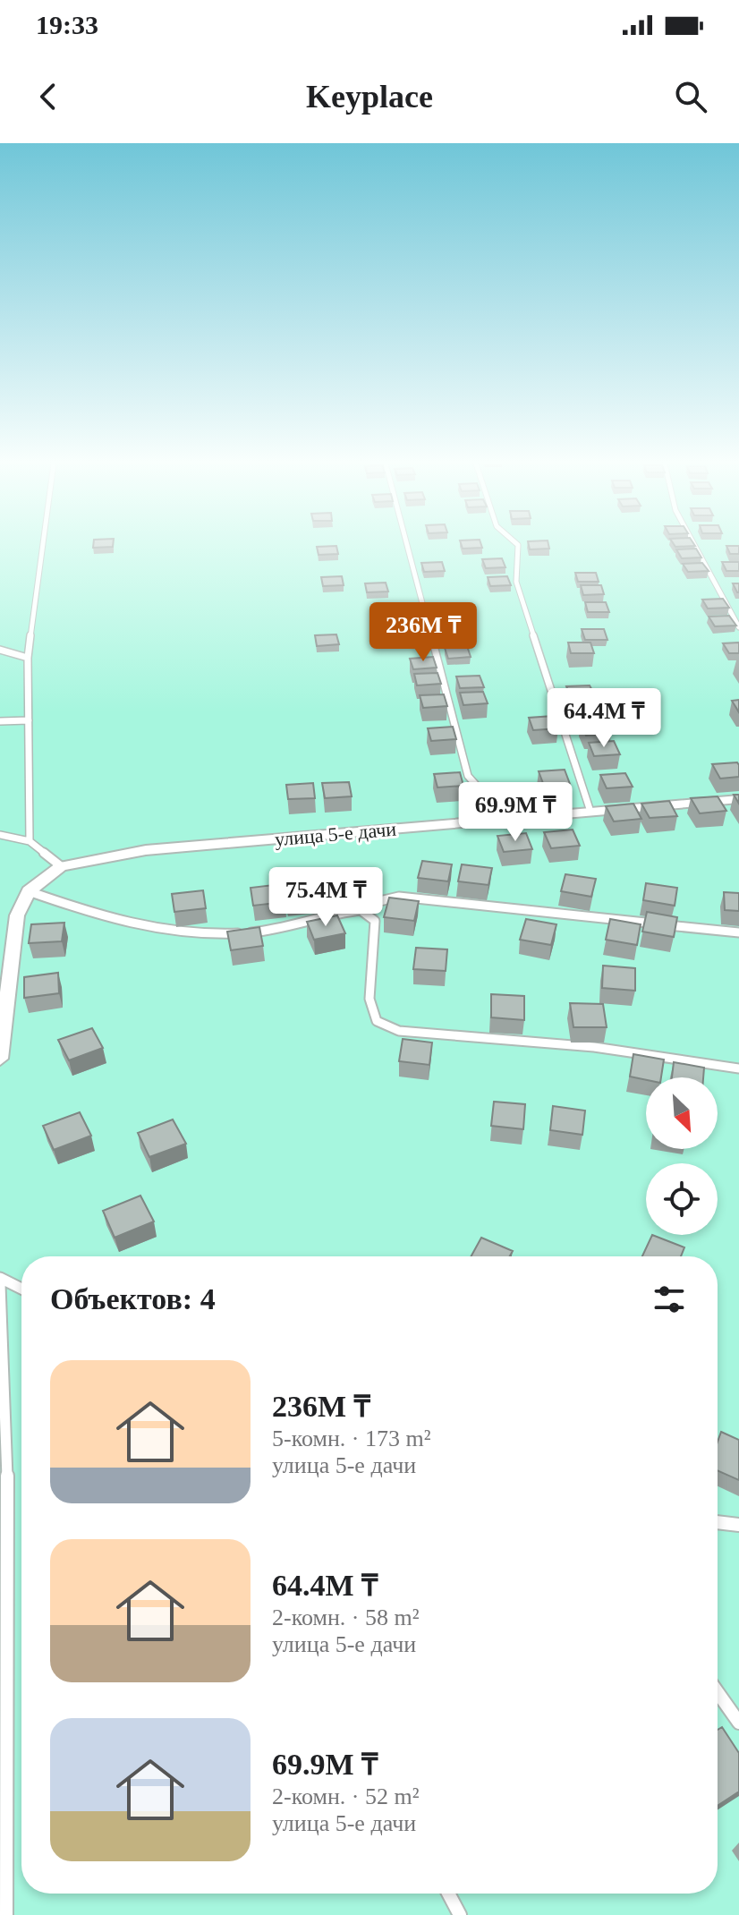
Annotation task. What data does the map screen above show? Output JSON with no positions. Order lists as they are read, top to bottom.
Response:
{
  "streets": {
    "street": ["улица 5-е дачи"]
  },
  "north": "bottom right",
  "page": {
    "status": "19:33",
    "header": "Keyplace",
    "price": [
      "236M ₸",
      "64.4M ₸",
      "69.9M ₸",
      "75.4M ₸"
    ],
    "heading": "Объектов: 4",
    "list": [
      {
        "name": "236M ₸",
        "note": "5-комн. · 173 m² · улица 5-е дачи"
      },
      {
        "name": "64.4M ₸",
        "note": "2-комн. · 58 m² · улица 5-е дачи"
      },
      {
        "name": "69.9M ₸",
        "note": "2-комн. · 52 m² · улица 5-е дачи"
      }
    ]
  }
}
